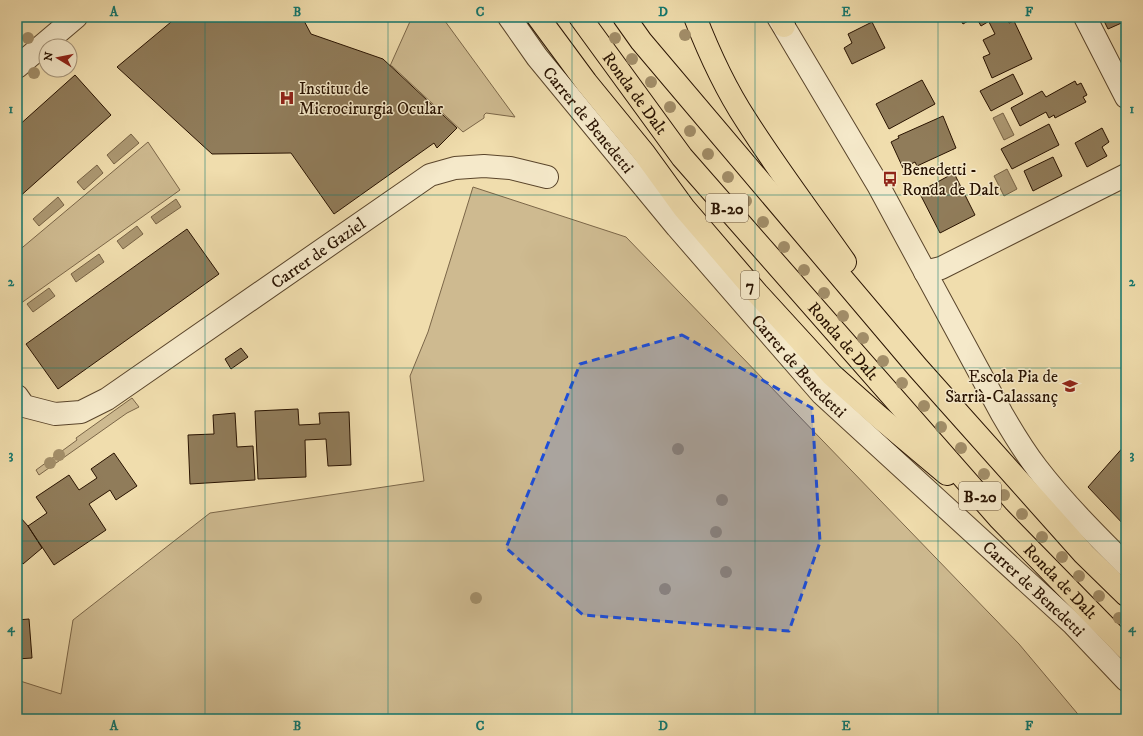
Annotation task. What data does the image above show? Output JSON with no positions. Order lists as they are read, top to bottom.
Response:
{
  "streets": {
    "highway": ["Ronda de Dalt", "B-20", "7"],
    "street": ["Carrer de Benedetti", "Carrer de Gaziel"]
  },
  "crossings": [
    ["Ronda de Dalt", "7"]
  ],
  "places": {
    "hospital": ["Institut de Microcirurgia Ocular"],
    "bus stop": ["Benedetti - Ronda de Dalt"],
    "school or university": ["Escola Pia de Sarrià-Calassanç"]
  },
  "north": "left",
  "grid": {
    "columns": [
      "A",
      "B",
      "C",
      "D",
      "E",
      "F"
    ],
    "rows": [
      "1",
      "2",
      "3",
      "4"
    ]
  }
}
